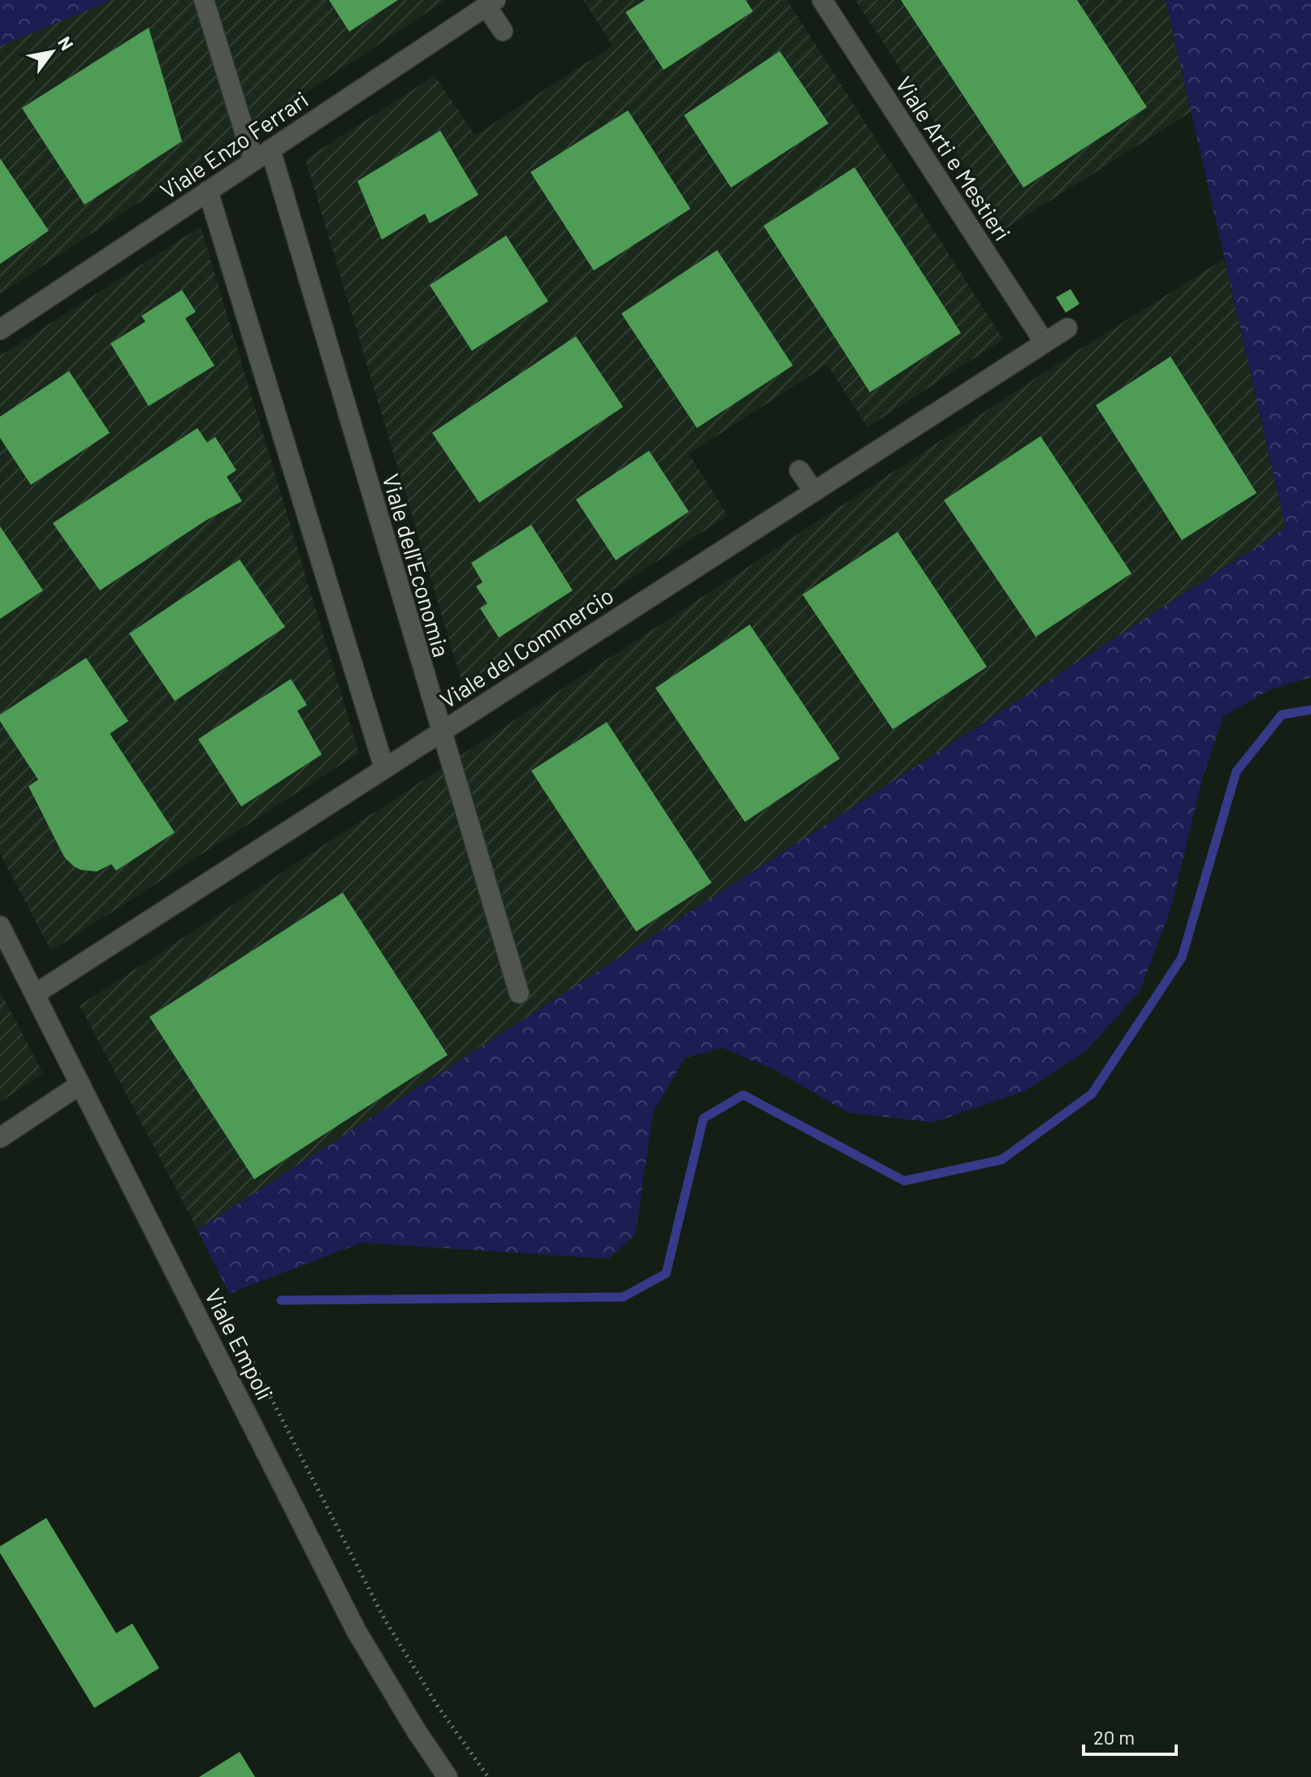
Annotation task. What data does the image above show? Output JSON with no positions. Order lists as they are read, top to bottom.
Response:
{
  "streets": {
    "street": [
      "Viale Enzo Ferrari",
      "Viale Arti e Mestieri",
      "Viale dell'Economia",
      "Viale del Commercio",
      "Viale Empoli"
    ]
  },
  "crossings": [
    ["Viale Enzo Ferrari", "Viale dell'Economia"],
    ["Viale Arti e Mestieri", "Viale del Commercio"],
    ["Viale dell'Economia", "Viale del Commercio"],
    ["Viale del Commercio", "Viale Empoli"]
  ],
  "scale_bar": "20 m",
  "north": "top right"
}
